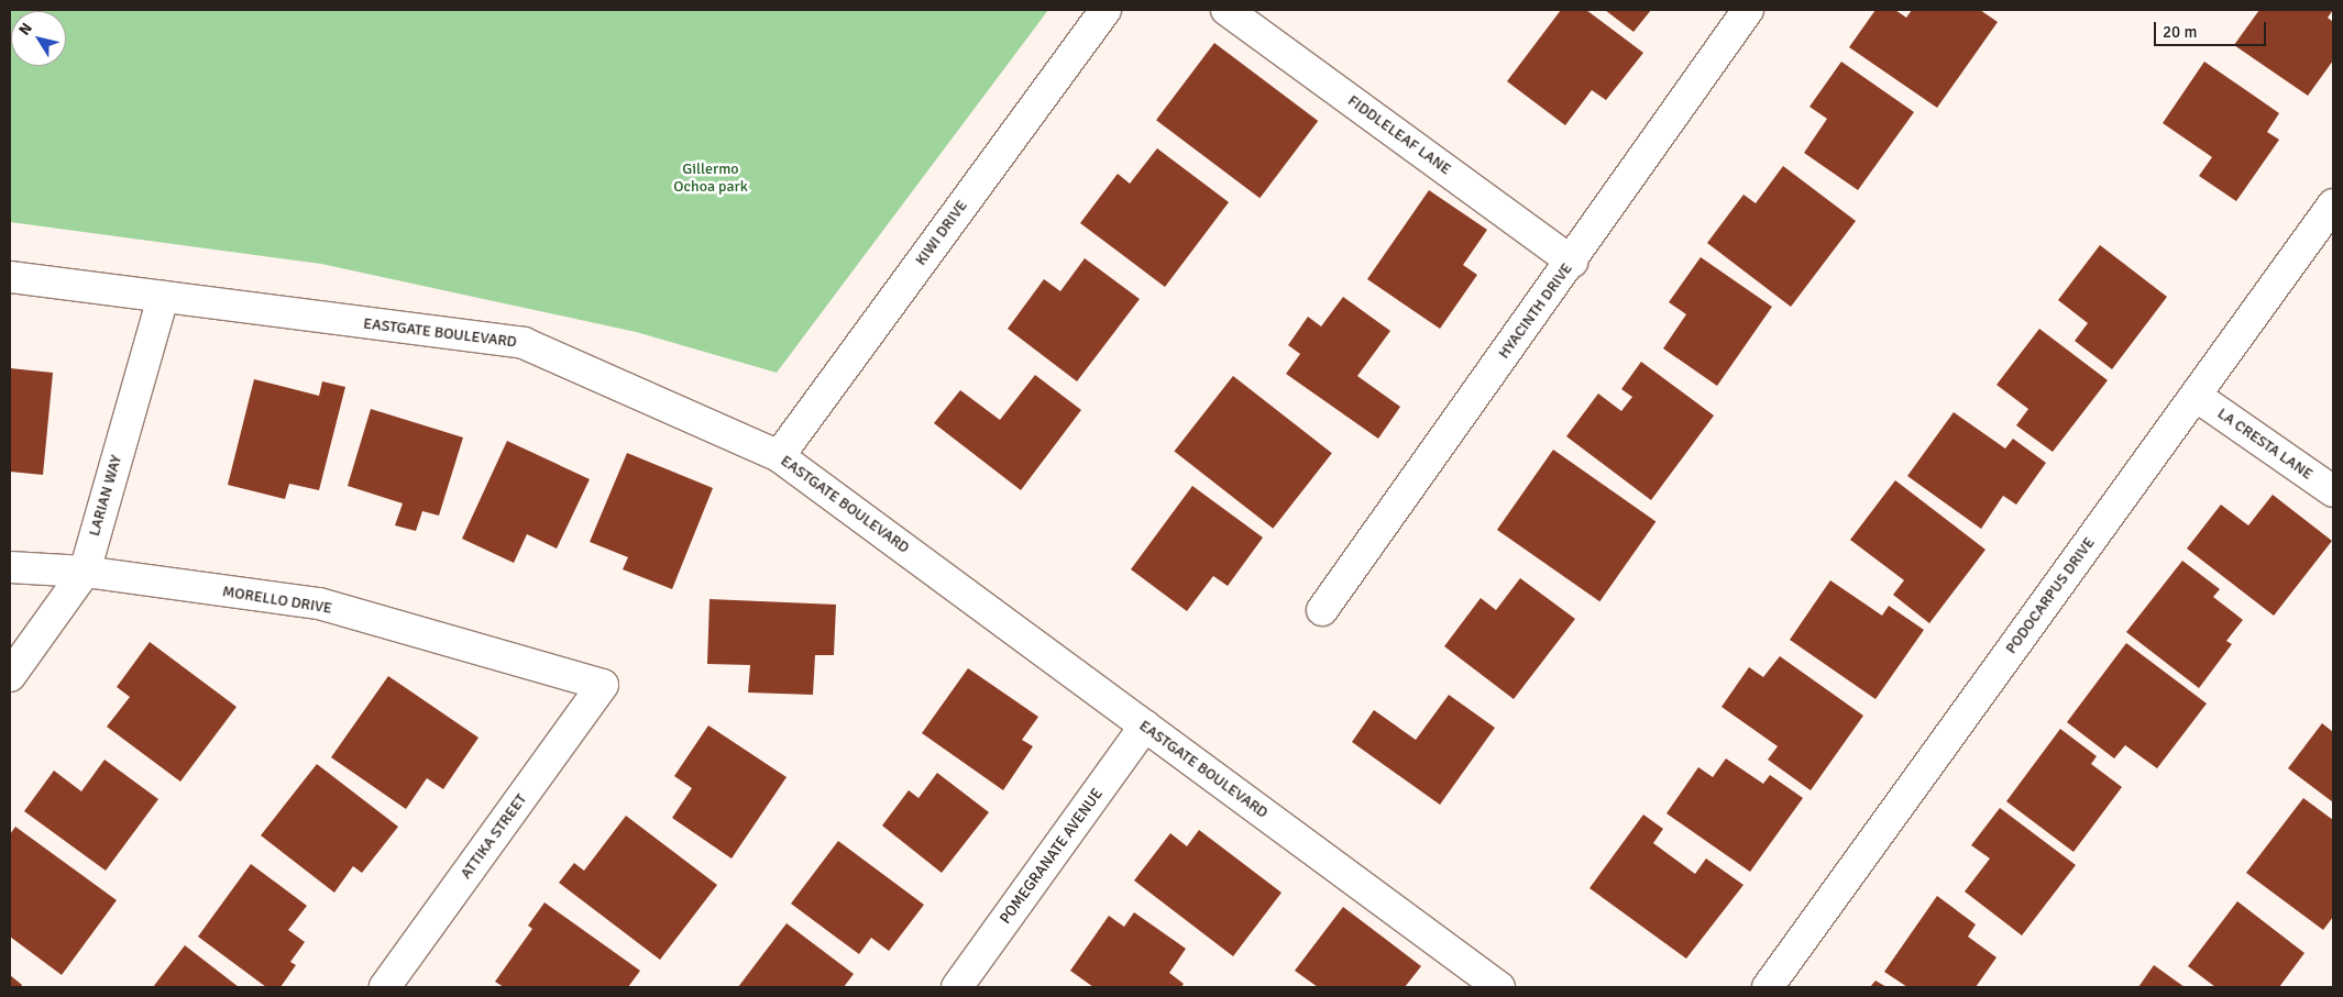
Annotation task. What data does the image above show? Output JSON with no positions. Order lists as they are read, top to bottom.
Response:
{
  "streets": {
    "street": [
      "FIDDLELEAF LANE",
      "KIWI DRIVE",
      "HYACINTH DRIVE",
      "EASTGATE BOULEVARD",
      "LA CRESTA LANE",
      "LARIAN WAY",
      "PODOCARPUS DRIVE",
      "MORELLO DRIVE",
      "ATTIKA STREET",
      "POMEGRANATE AVENUE"
    ]
  },
  "crossings": [
    ["FIDDLELEAF LANE", "HYACINTH DRIVE"],
    ["KIWI DRIVE", "EASTGATE BOULEVARD"],
    ["EASTGATE BOULEVARD", "LARIAN WAY"],
    ["EASTGATE BOULEVARD", "POMEGRANATE AVENUE"],
    ["LA CRESTA LANE", "PODOCARPUS DRIVE"],
    ["LARIAN WAY", "MORELLO DRIVE"],
    ["MORELLO DRIVE", "ATTIKA STREET"]
  ],
  "parks": ["Gillermo Ochoa park"],
  "scale_bar": "20 m",
  "north": "top left"
}
